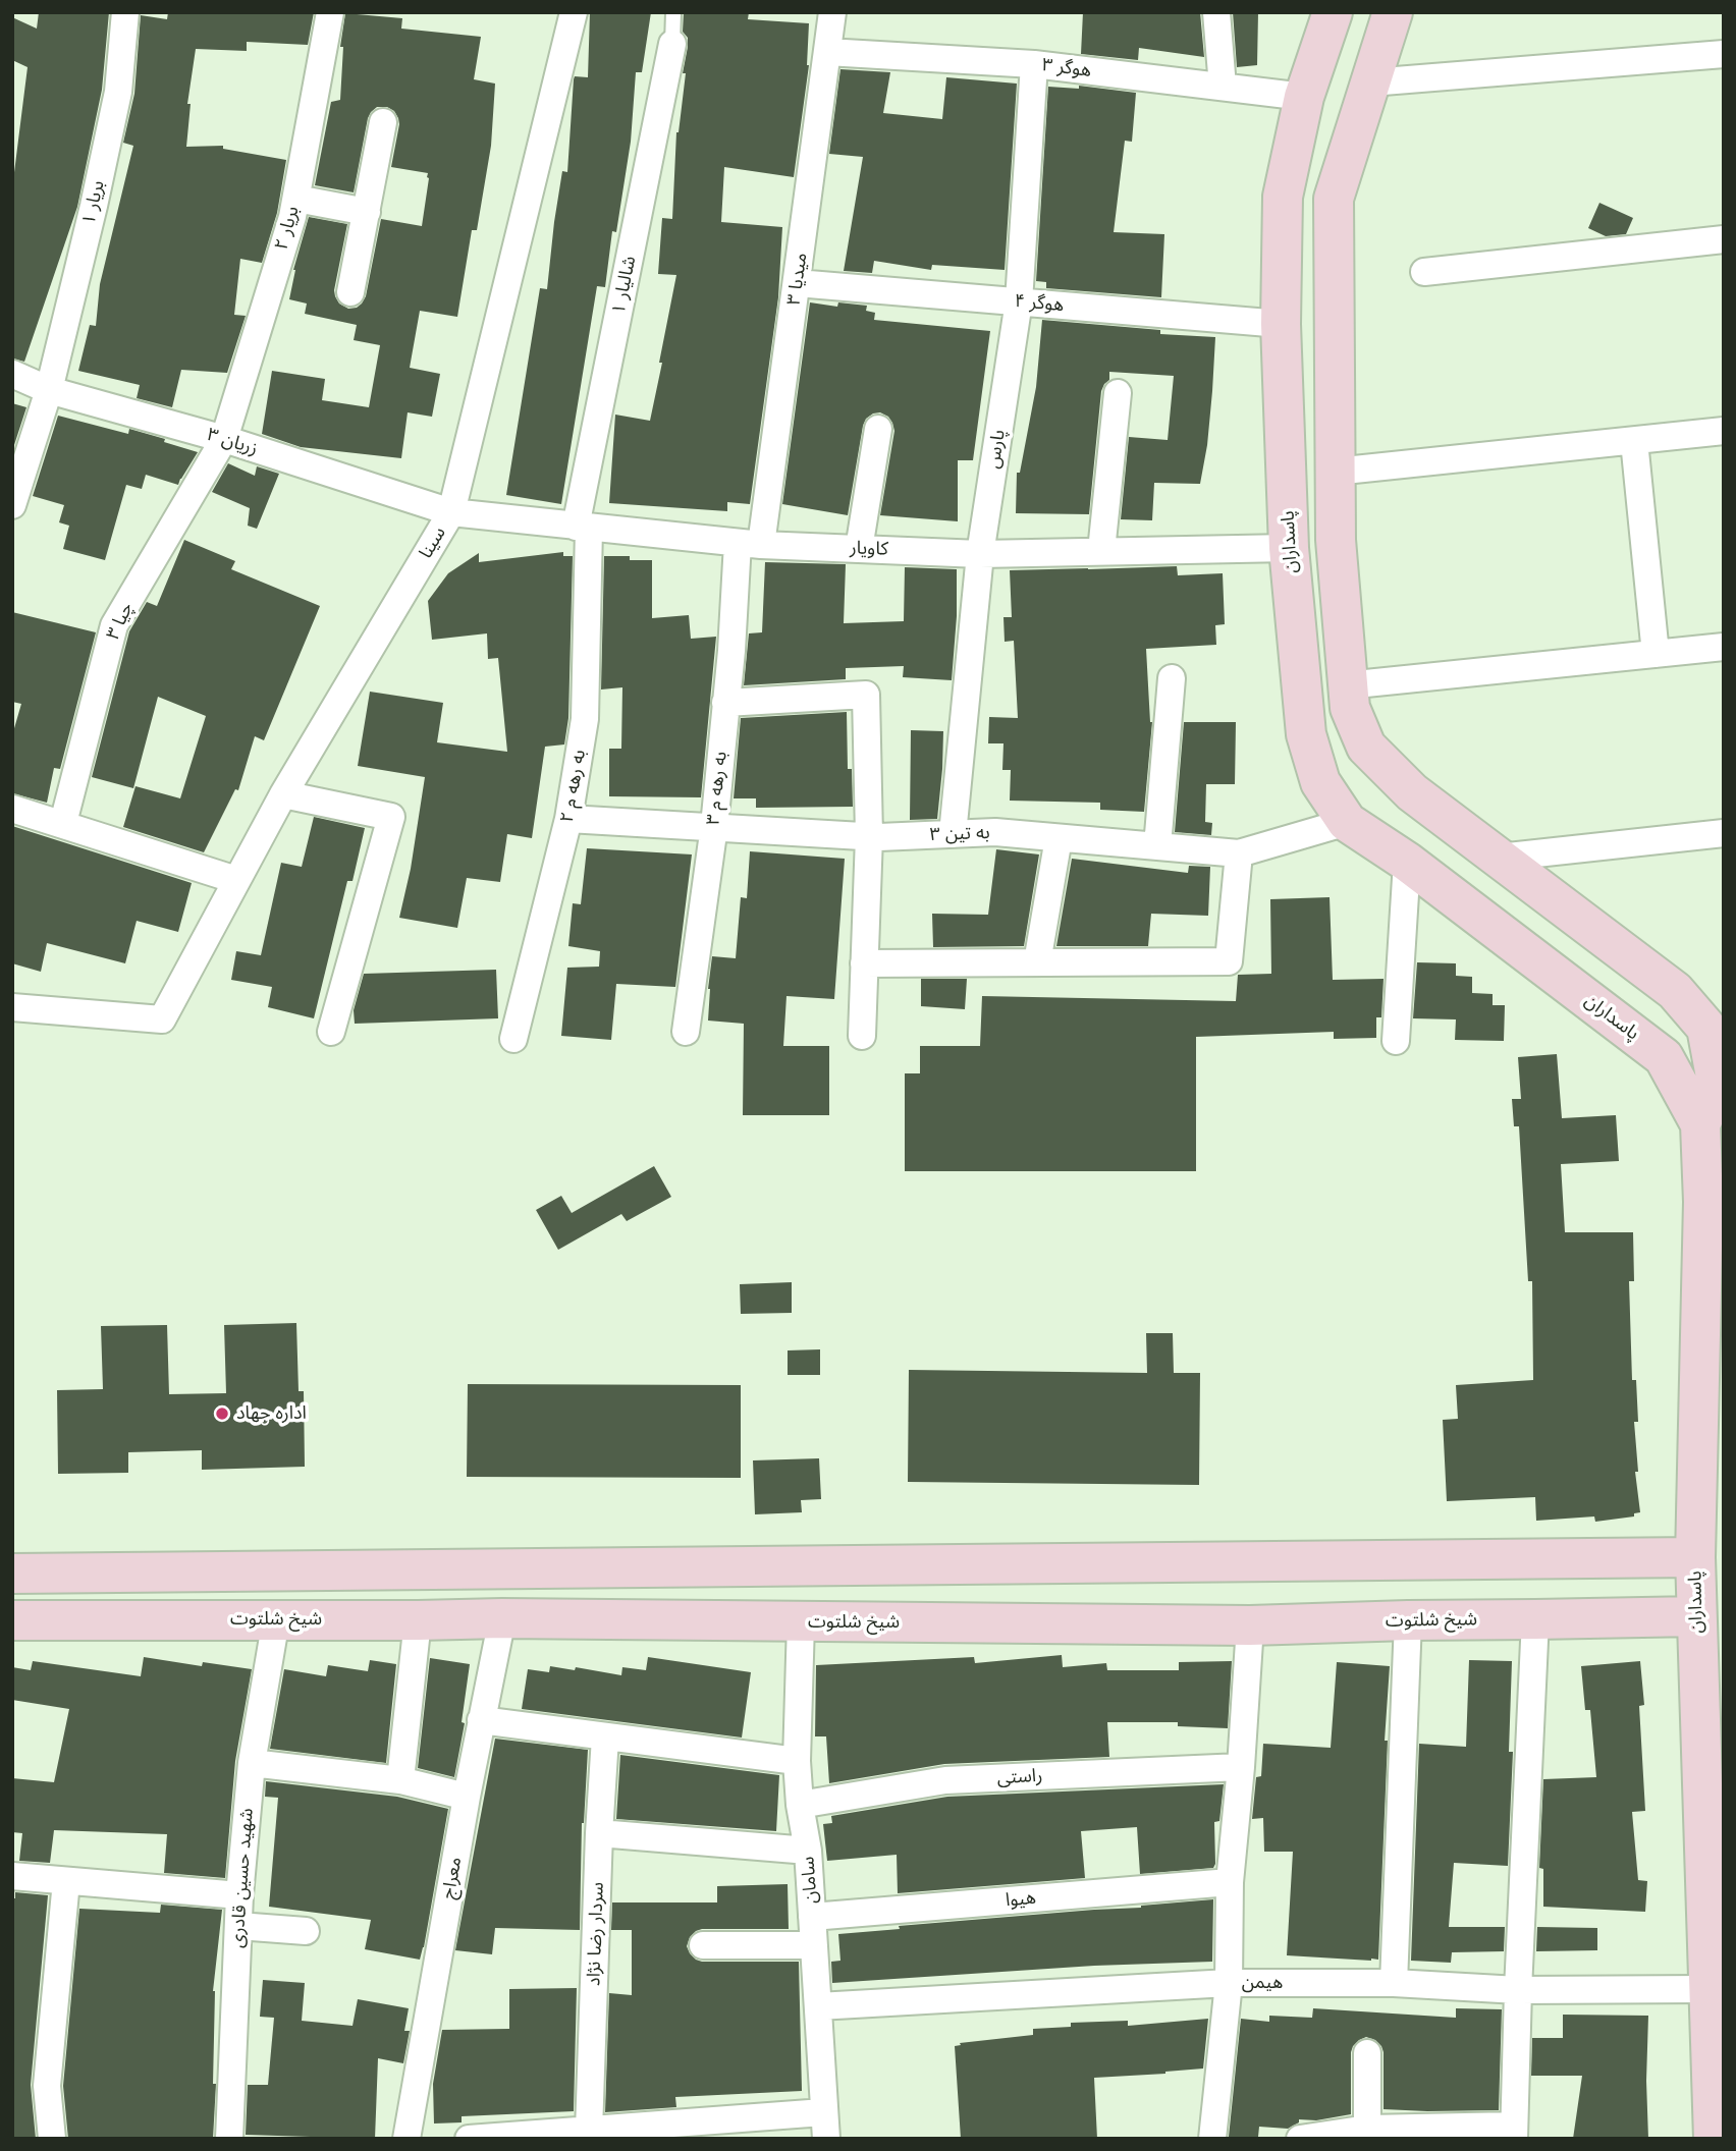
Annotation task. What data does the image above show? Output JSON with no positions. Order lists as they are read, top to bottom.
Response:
{
  "streets": {
    "main road": ["پاسداران", "شیخ شلتوت"],
    "street": [
      "هوگر ۳",
      "بریار ۱",
      "بریار ۲",
      "میدیا ۳",
      "شالیار ۱",
      "هوگر ۴",
      "زریان ۳",
      "پارس",
      "سینا",
      "کاویار",
      "چیا ۳",
      "به رهه م ۲",
      "به رهه م ۳",
      "به تین ۳",
      "راستی",
      "شهید حسین قادری",
      "معراج",
      "سامان",
      "هیوا",
      "سردار رضا نژاد",
      "هیمن"
    ]
  },
  "crossings": [
    ["هوگر ۳", "میدیا ۳"],
    ["هوگر ۳", "پارس"],
    ["هوگر ۳", "پاسداران"],
    ["بریار ۱", "زریان ۳"],
    ["بریار ۲", "زریان ۳"],
    ["بریار ۲", "چیا ۳"],
    ["میدیا ۳", "هوگر ۴"],
    ["میدیا ۳", "کاویار"],
    ["میدیا ۳", "به رهه م ۳"],
    ["شالیار ۱", "کاویار"],
    ["شالیار ۱", "به رهه م ۲"],
    ["هوگر ۴", "پارس"],
    ["هوگر ۴", "پاسداران"],
    ["زریان ۳", "سینا"],
    ["زریان ۳", "کاویار"],
    ["زریان ۳", "چیا ۳"],
    ["پارس", "کاویار"],
    ["پارس", "به تین ۳"],
    ["پاسداران", "کاویار"],
    ["پاسداران", "به تین ۳"],
    ["پاسداران", "شیخ شلتوت"],
    ["پاسداران", "هیمن"],
    ["سینا", "کاویار"],
    ["کاویار", "به رهه م ۲"],
    ["کاویار", "به رهه م ۳"],
    ["به رهه م ۲", "به تین ۳"],
    ["به رهه م ۳", "به تین ۳"],
    ["شیخ شلتوت", "شهید حسین قادری"],
    ["شیخ شلتوت", "معراج"],
    ["شیخ شلتوت", "سامان"],
    ["راستی", "سامان"],
    ["سامان", "هیوا"],
    ["سامان", "هیمن"]
  ],
  "places": ["اداره جهاد"]
}
